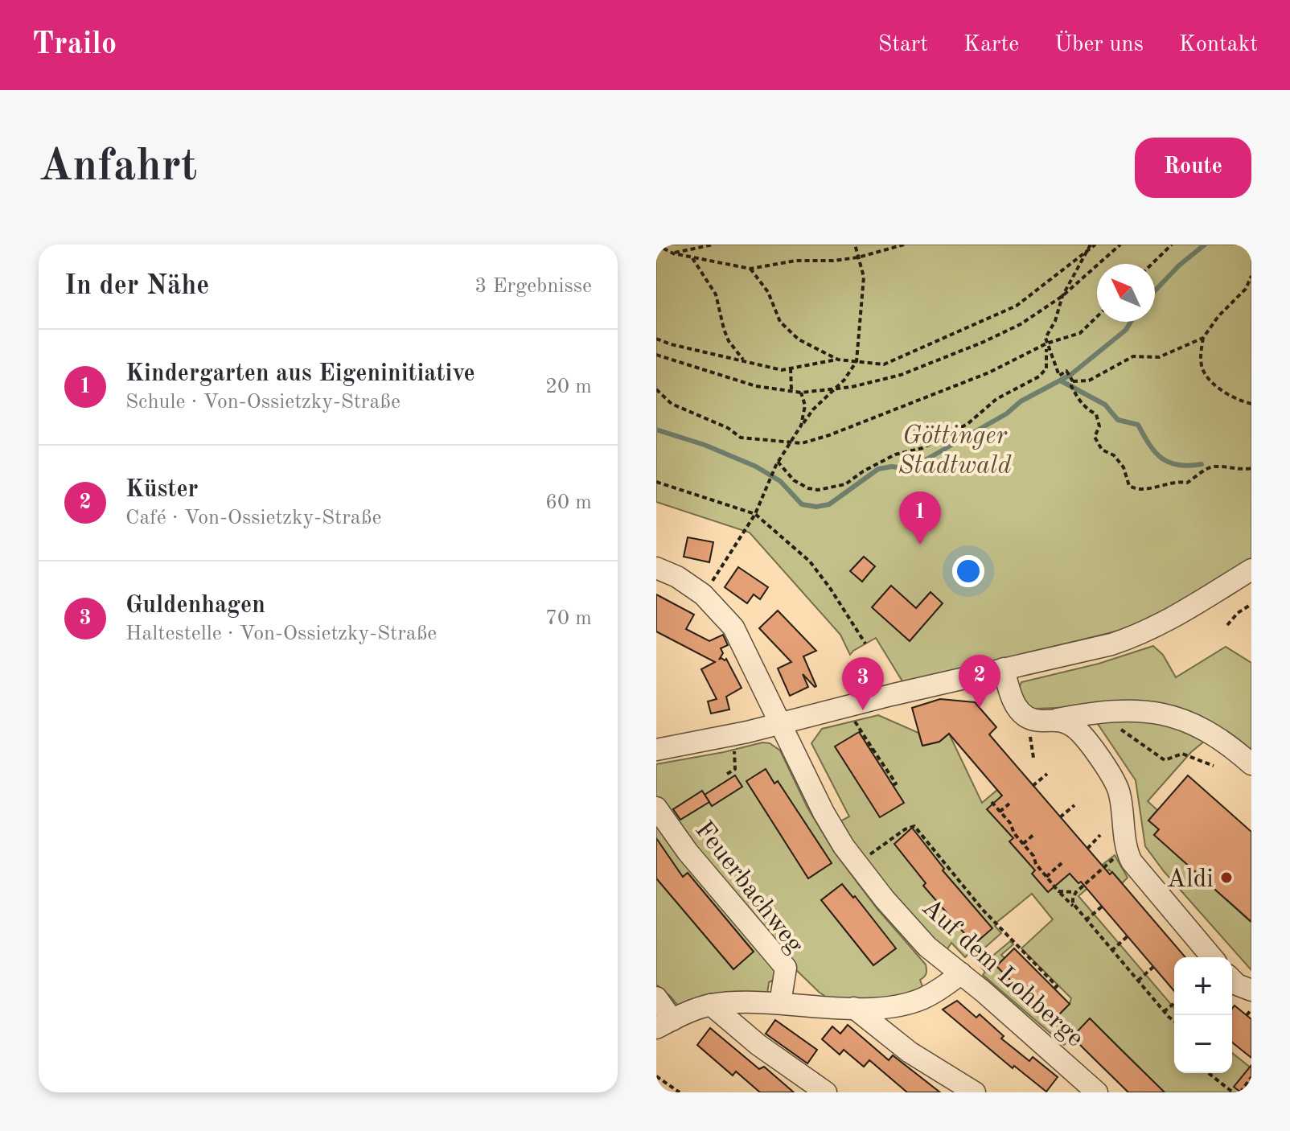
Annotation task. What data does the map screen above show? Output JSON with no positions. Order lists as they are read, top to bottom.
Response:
{
  "streets": {
    "street": ["Feuerbachweg", "Auf dem Lohberge"]
  },
  "parks": ["Göttinger Stadtwald"],
  "places": ["Aldi"],
  "north": "top left",
  "page": {
    "header": "Trailo",
    "nav": [
      "Start",
      "Karte",
      "Über uns",
      "Kontakt"
    ],
    "buttons": "Route",
    "title": "Anfahrt",
    "heading": ["In der Nähe", "3 Ergebnisse"],
    "list": [
      {
        "mark": "1",
        "name": "Kindergarten aus Eigeninitiative",
        "note": "Schule · Von-Ossietzky-Straße",
        "value": "20 m"
      },
      {
        "mark": "2",
        "name": "Küster",
        "note": "Café · Von-Ossietzky-Straße",
        "value": "60 m"
      },
      {
        "mark": "3",
        "name": "Guldenhagen",
        "note": "Haltestelle · Von-Ossietzky-Straße",
        "value": "70 m"
      }
    ],
    "pins": ["1", "2", "3"],
    "map_buttons": ["+", "−"]
  }
}
